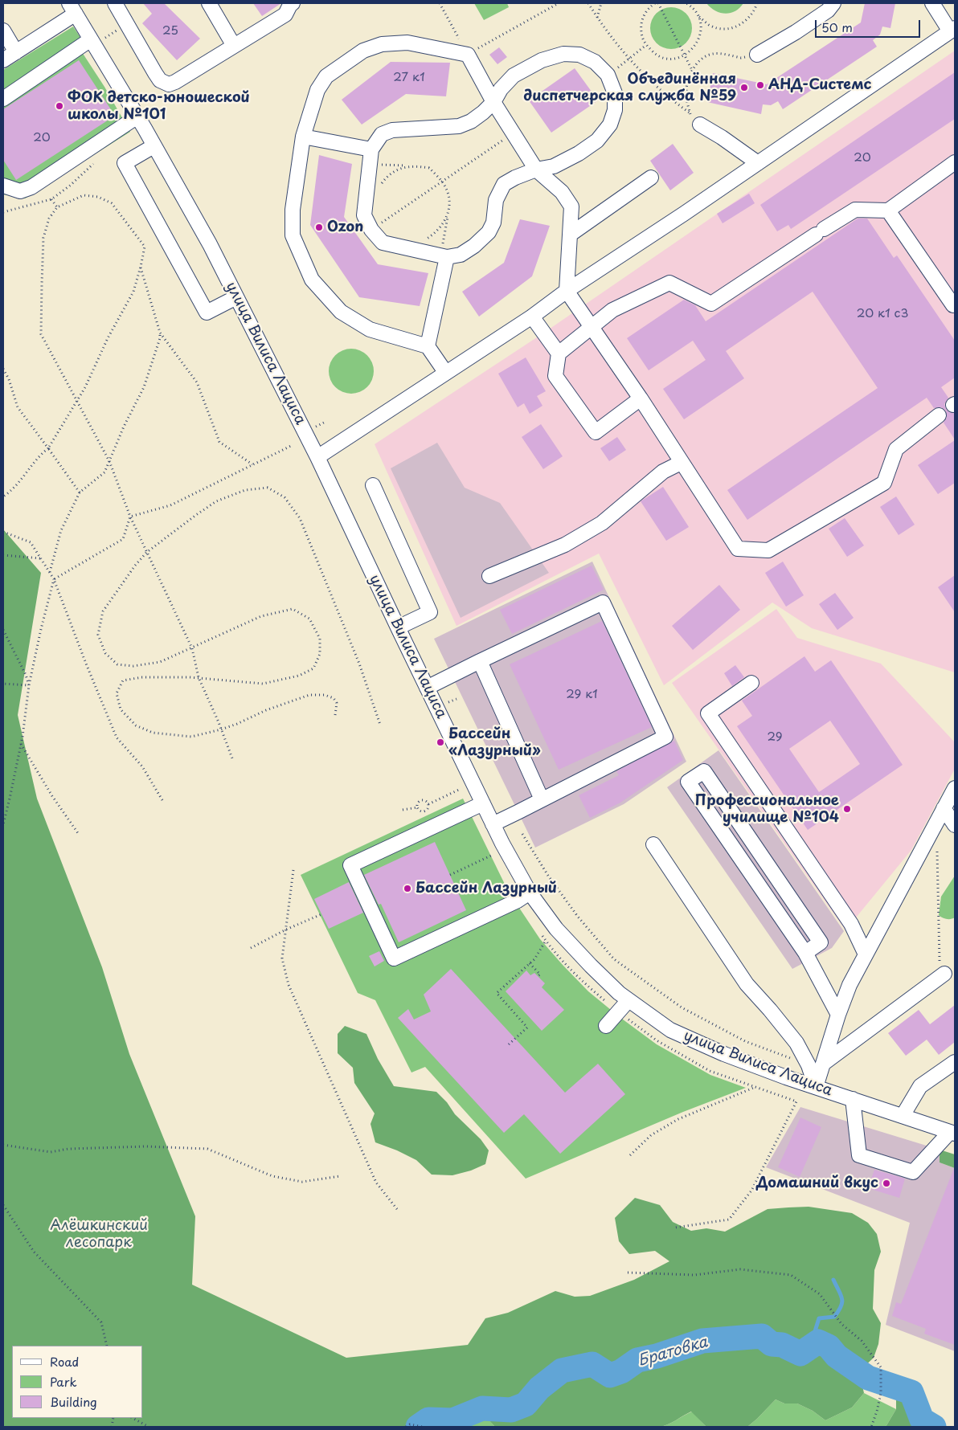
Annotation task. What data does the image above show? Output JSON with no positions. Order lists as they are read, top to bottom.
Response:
{
  "streets": {
    "street": ["улица Вилиса Лациса"]
  },
  "water": ["Братовка"],
  "parks": ["Алёшкинский лесопарк"],
  "places": [
    "АНД-Системс",
    "Объединённая диспетчерская служба №59",
    "ФОК детско-юношеской школы №101",
    "Ozon",
    "Бассейн «Лазурный»",
    "Профессиональное училище №104",
    "Бассейн Лазурный",
    "Домашний вкус"
  ],
  "house_numbers": [
    "25",
    "27 к1",
    "20",
    "20",
    "20 к1 с3",
    "29 к1",
    "29"
  ],
  "legend": ["Road", "Park", "Building"],
  "scale_bar": "50 m"
}
